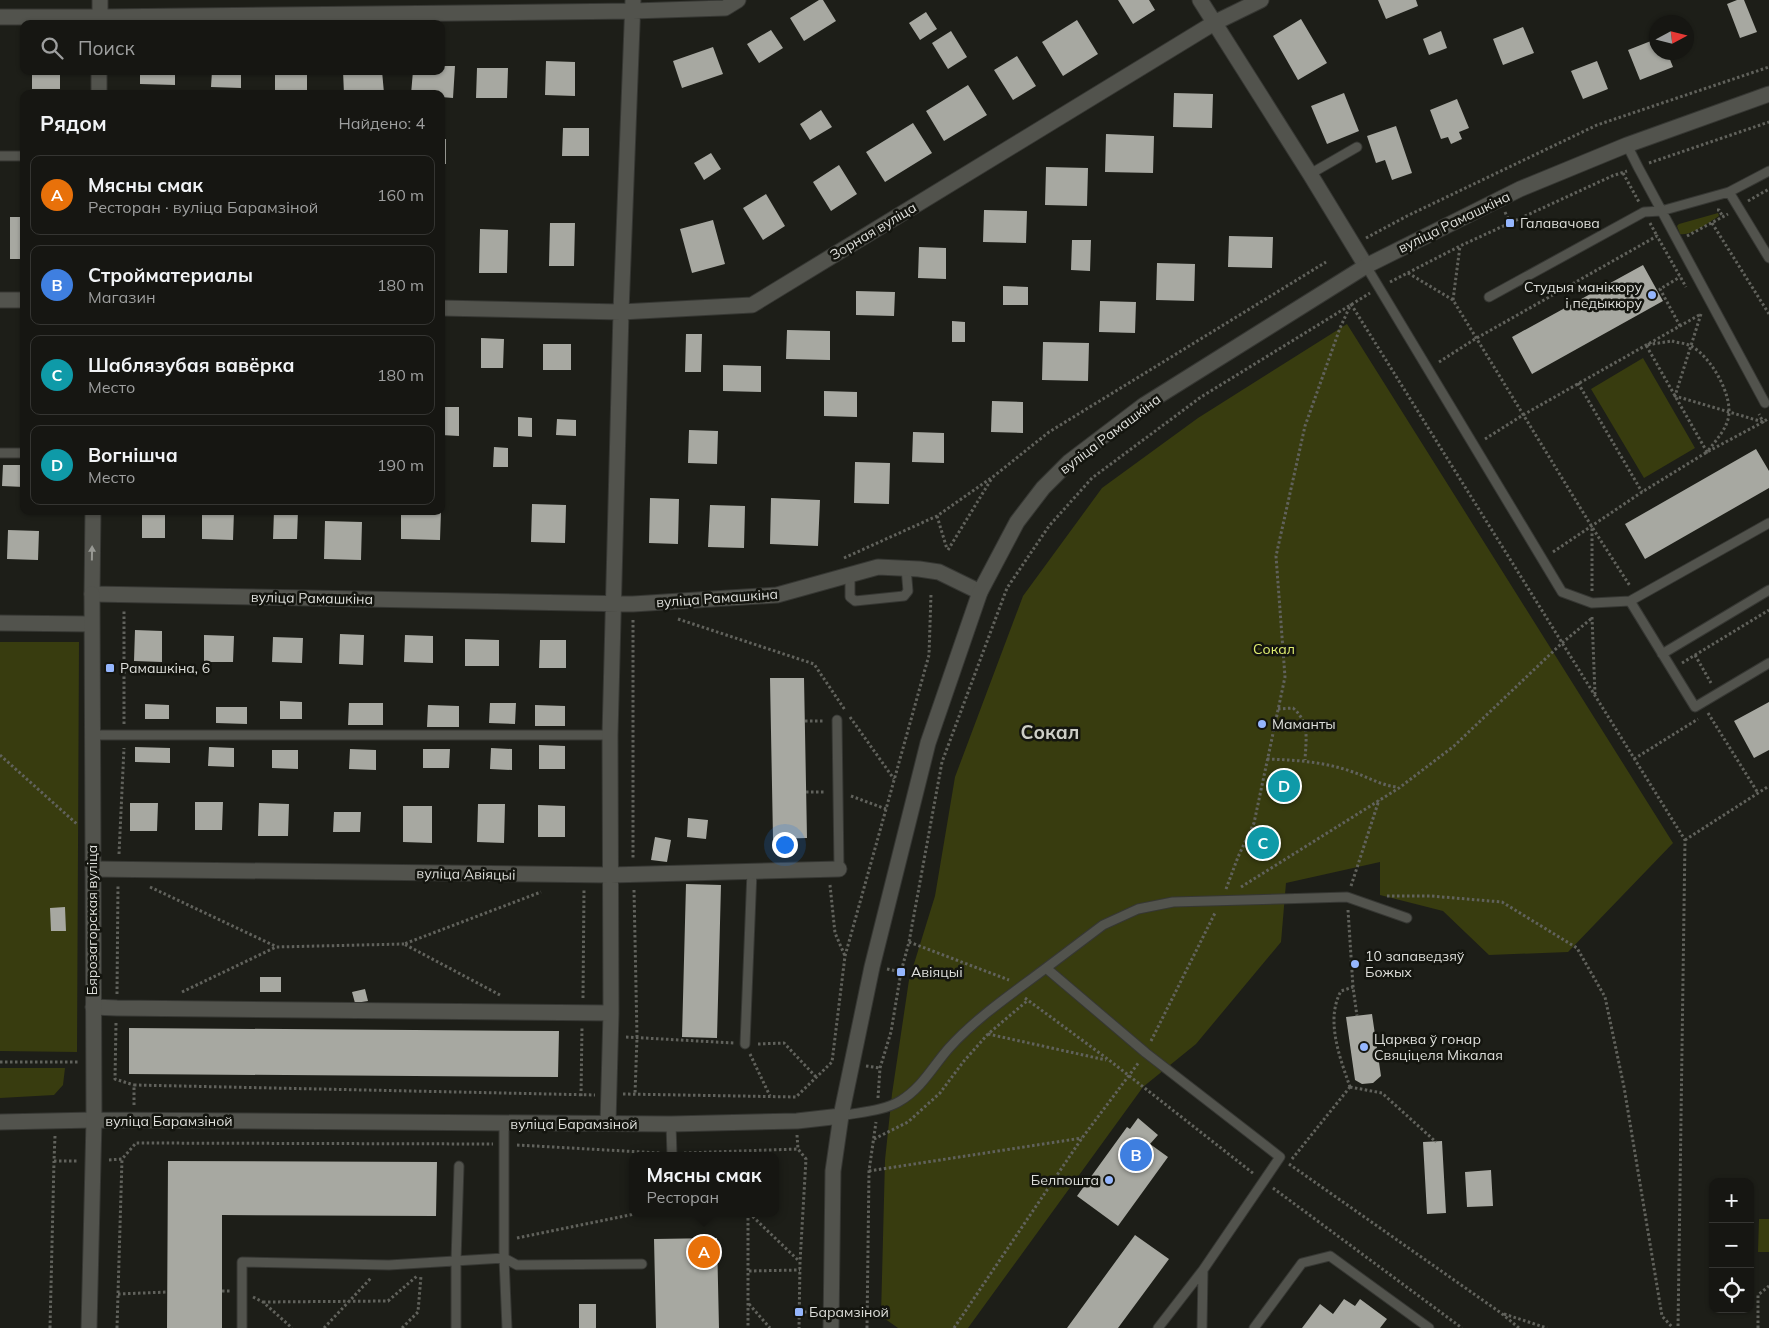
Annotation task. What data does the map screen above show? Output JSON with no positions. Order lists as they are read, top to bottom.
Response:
{
  "streets": {
    "street": [
      "вуліца Рамашкіна",
      "Зорная вуліца",
      "вуліца Авіяцыі",
      "Бярозагорская вуліца",
      "вуліца Барамзіной"
    ]
  },
  "crossings": [
    ["вуліца Рамашкіна", "Бярозагорская вуліца"],
    ["вуліца Авіяцыі", "Бярозагорская вуліца"],
    ["Бярозагорская вуліца", "вуліца Барамзіной"]
  ],
  "districts": ["Сокал"],
  "parks": ["Сокал"],
  "places": {
    "transit": [
      "Галавачова",
      "Рамашкіна, 6",
      "Авіяцыі",
      "Барамзіной"
    ],
    "other": [
      "Студыя манікюру і педыкюру",
      "Маманты",
      "10 запаведзяў Божых",
      "Царква ў гонар Свяціцеля Мікалая",
      "Белпошта"
    ]
  },
  "north": "right",
  "page": {
    "search": "Поиск",
    "heading": ["Рядом", "Найдено: 4"],
    "list": [
      {
        "mark": "A",
        "name": "Мясны смак",
        "note": "Ресторан · вуліца Барамзіной",
        "value": "160 m"
      },
      {
        "mark": "B",
        "name": "Стройматериалы",
        "note": "Магазин",
        "value": "180 m"
      },
      {
        "mark": "C",
        "name": "Шаблязубая вавёрка",
        "note": "Место",
        "value": "180 m"
      },
      {
        "mark": "D",
        "name": "Вогнішча",
        "note": "Место",
        "value": "190 m"
      }
    ],
    "pins": [
      "D",
      "C",
      "B",
      "A"
    ],
    "popup": ["Мясны смак", "Ресторан"],
    "map_buttons": ["+", "−"]
  }
}
